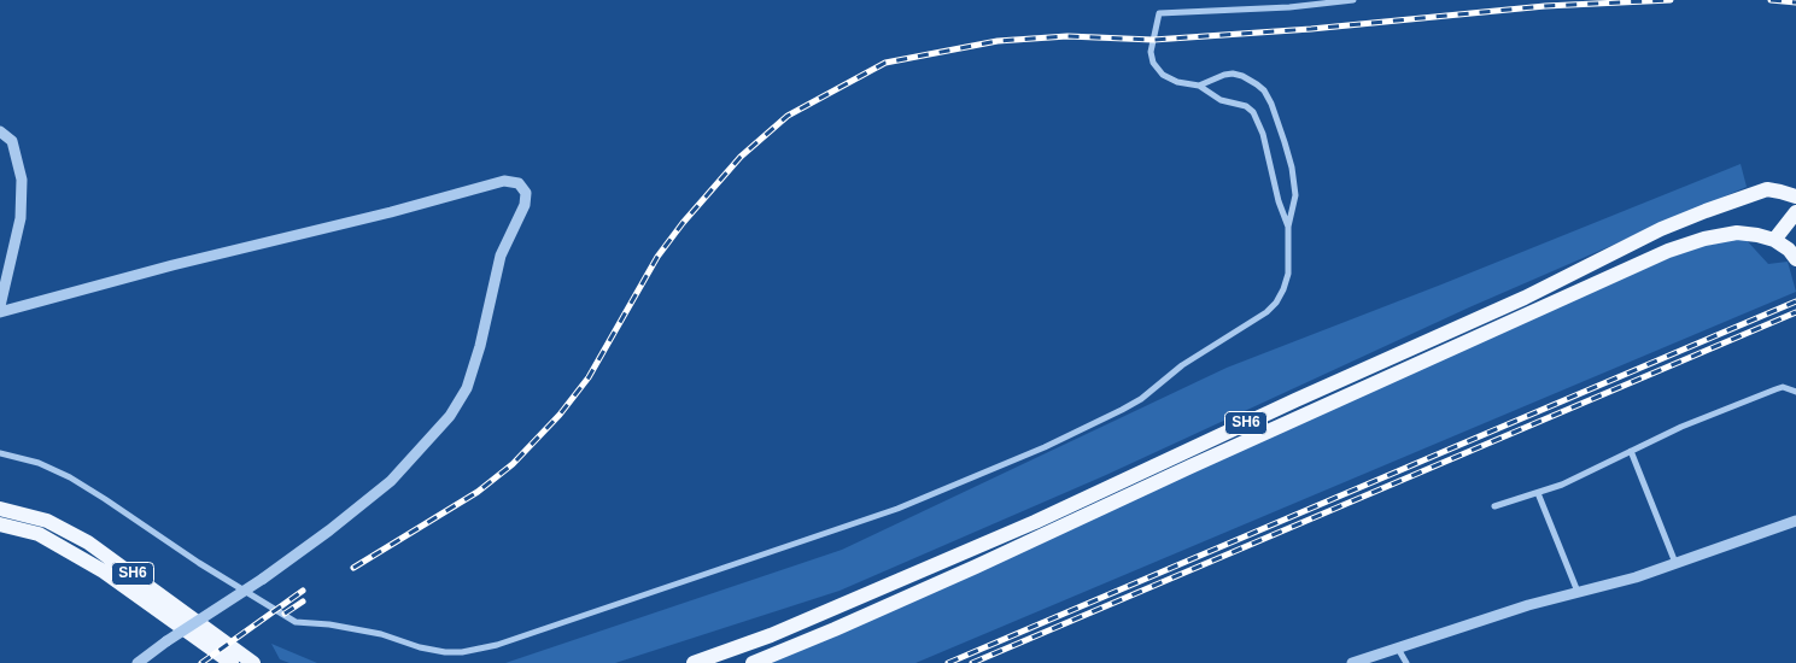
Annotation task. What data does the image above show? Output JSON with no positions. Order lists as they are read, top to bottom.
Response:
{
  "streets": {
    "main road": ["SH6"]
  }
}
